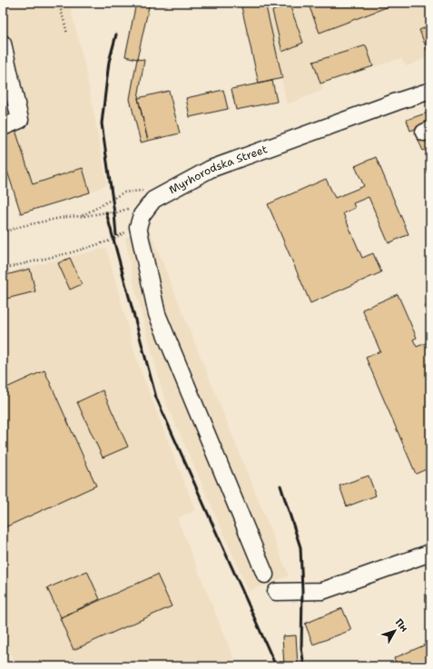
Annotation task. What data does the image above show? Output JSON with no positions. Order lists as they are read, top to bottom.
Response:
{
  "streets": {
    "street": ["Myrhorodska Street"]
  },
  "north": "top right"
}
